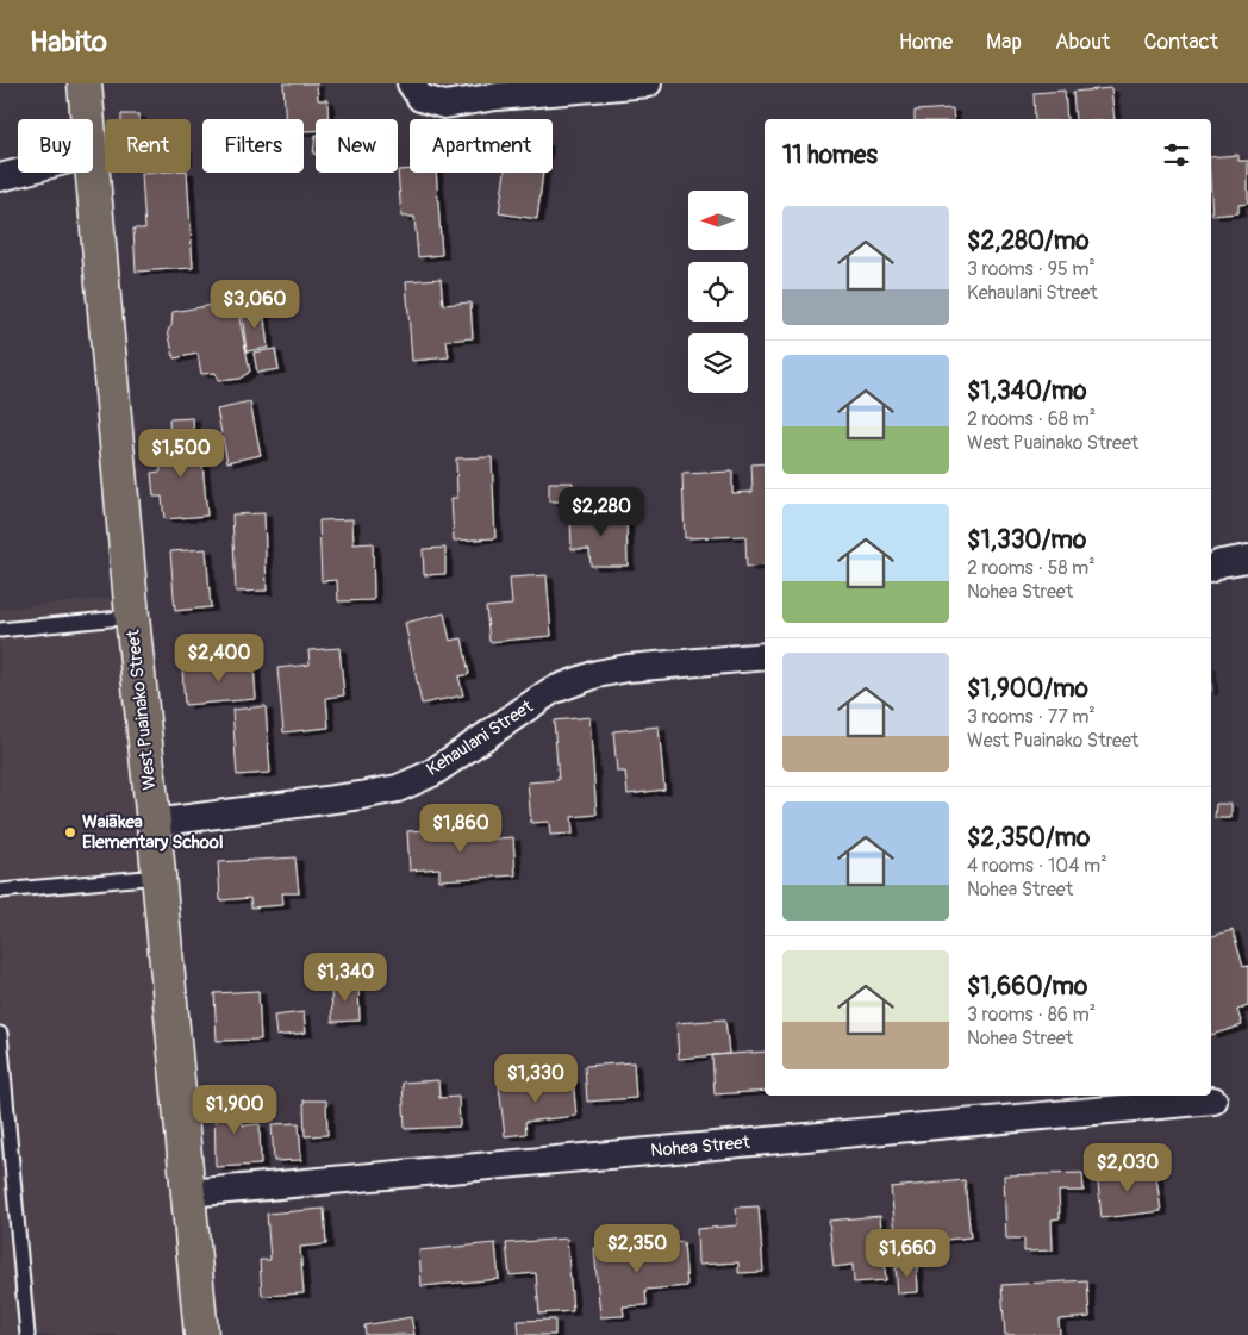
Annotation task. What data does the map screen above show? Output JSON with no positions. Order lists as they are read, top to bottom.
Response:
{
  "streets": {
    "highway": ["West Puainako Street"],
    "street": ["Kehaulani Street", "Nohea Street"]
  },
  "crossings": [
    ["West Puainako Street", "Kehaulani Street"],
    ["West Puainako Street", "Nohea Street"]
  ],
  "places": ["Waiākea Elementary School"],
  "north": "left",
  "page": {
    "header": "Habito",
    "nav": [
      "Home",
      "Map",
      "About",
      "Contact"
    ],
    "chip": [
      "Buy",
      "Rent",
      "Filters",
      "New",
      "Apartment"
    ],
    "heading": "11 homes",
    "list": [
      {
        "name": "$2,280/mo",
        "note": "3 rooms · 95 m² · Kehaulani Street"
      },
      {
        "name": "$1,340/mo",
        "note": "2 rooms · 68 m² · West Puainako Street"
      },
      {
        "name": "$1,330/mo",
        "note": "2 rooms · 58 m² · Nohea Street"
      },
      {
        "name": "$1,900/mo",
        "note": "3 rooms · 77 m² · West Puainako Street"
      },
      {
        "name": "$2,350/mo",
        "note": "4 rooms · 104 m² · Nohea Street"
      },
      {
        "name": "$1,660/mo",
        "note": "3 rooms · 86 m² · Nohea Street"
      }
    ],
    "price": [
      "$3,060",
      "$1,500",
      "$2,280",
      "$2,400",
      "$1,860",
      "$1,340",
      "$1,330",
      "$1,900",
      "$2,030",
      "$2,350",
      "$1,660"
    ]
  }
}
